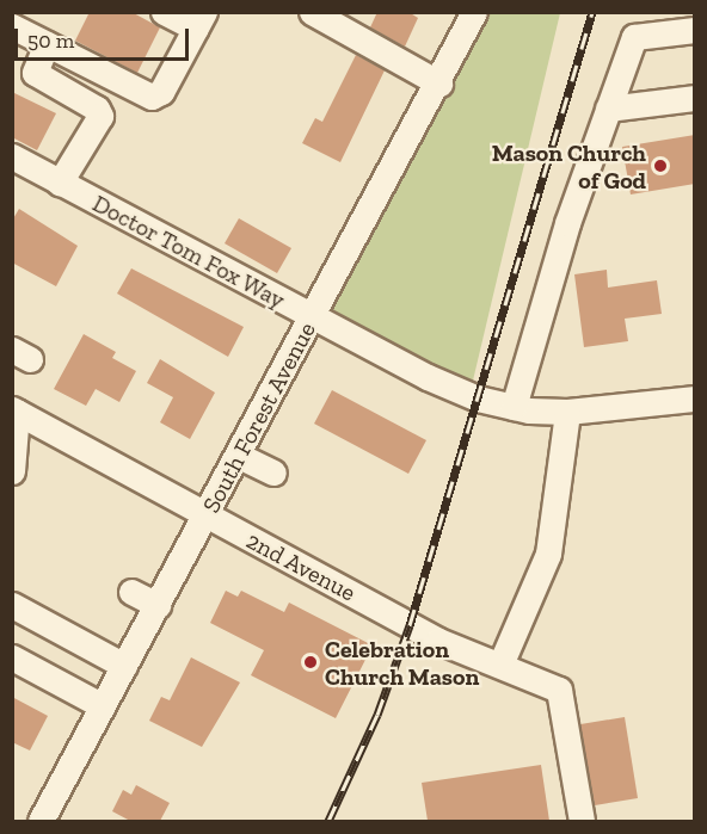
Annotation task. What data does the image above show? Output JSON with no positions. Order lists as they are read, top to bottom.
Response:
{
  "streets": {
    "street": ["Doctor Tom Fox Way", "South Forest Avenue", "2nd Avenue"]
  },
  "crossings": [
    ["Doctor Tom Fox Way", "South Forest Avenue"],
    ["South Forest Avenue", "2nd Avenue"]
  ],
  "places": ["Mason Church of God", "Celebration Church Mason"],
  "scale_bar": "50 m"
}
